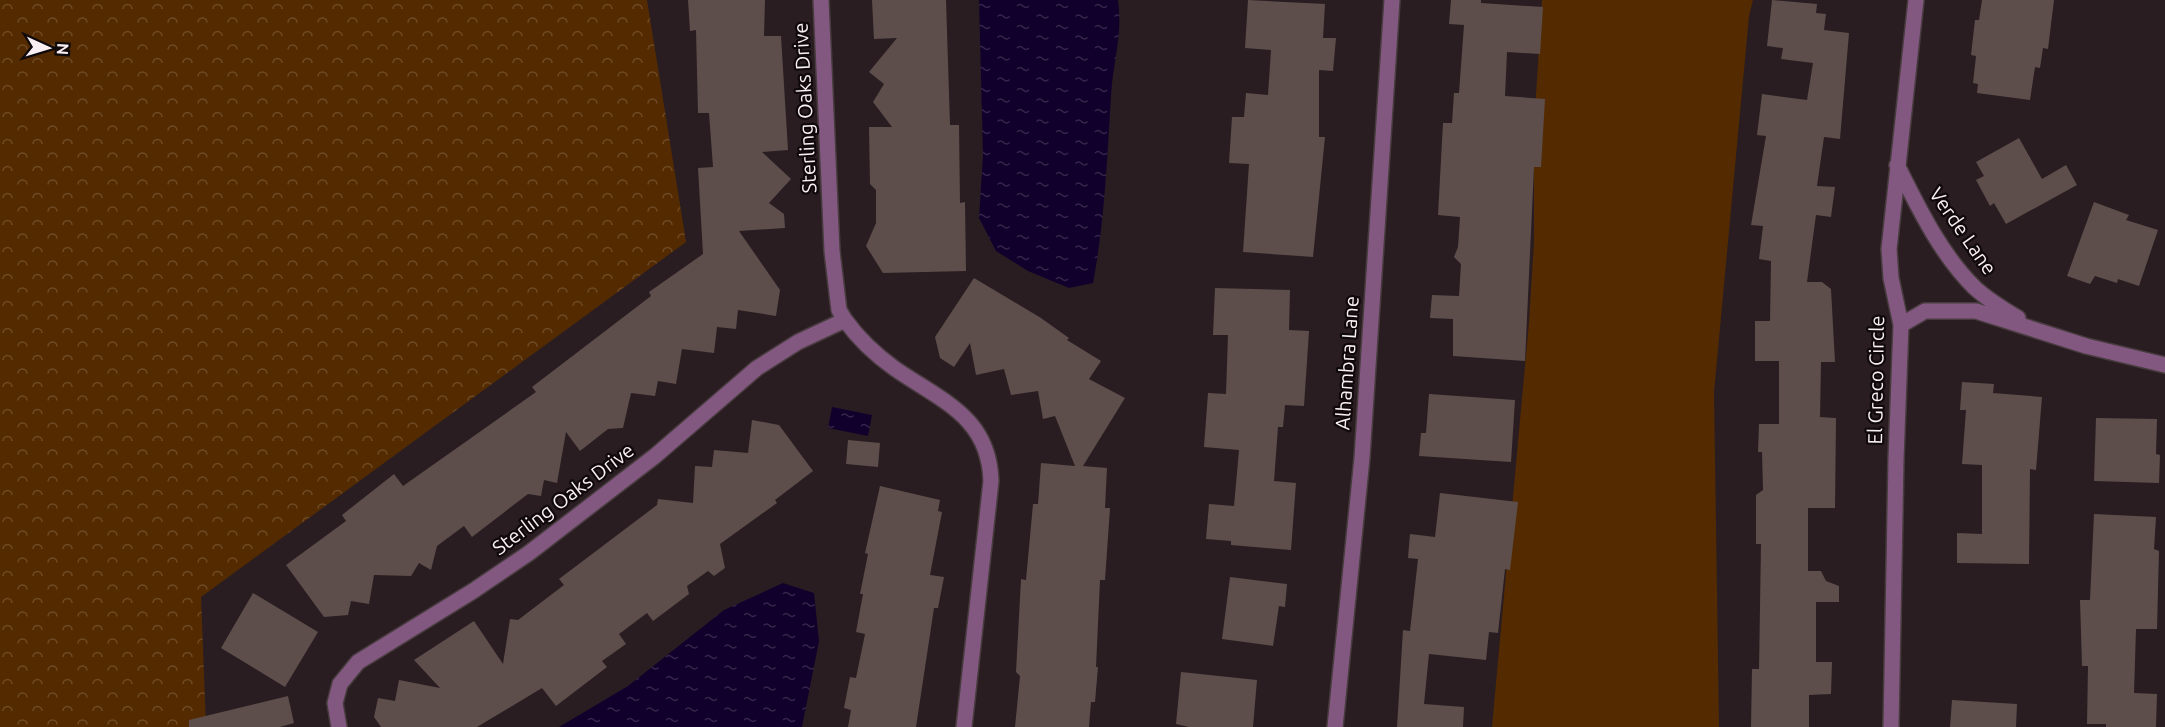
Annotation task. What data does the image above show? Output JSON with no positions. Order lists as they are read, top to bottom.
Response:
{
  "streets": {
    "street": [
      "Sterling Oaks Drive",
      "Verde Lane",
      "Alhambra Lane",
      "El Greco Circle"
    ]
  },
  "crossings": [
    ["Verde Lane", "El Greco Circle"]
  ],
  "north": "right"
}
